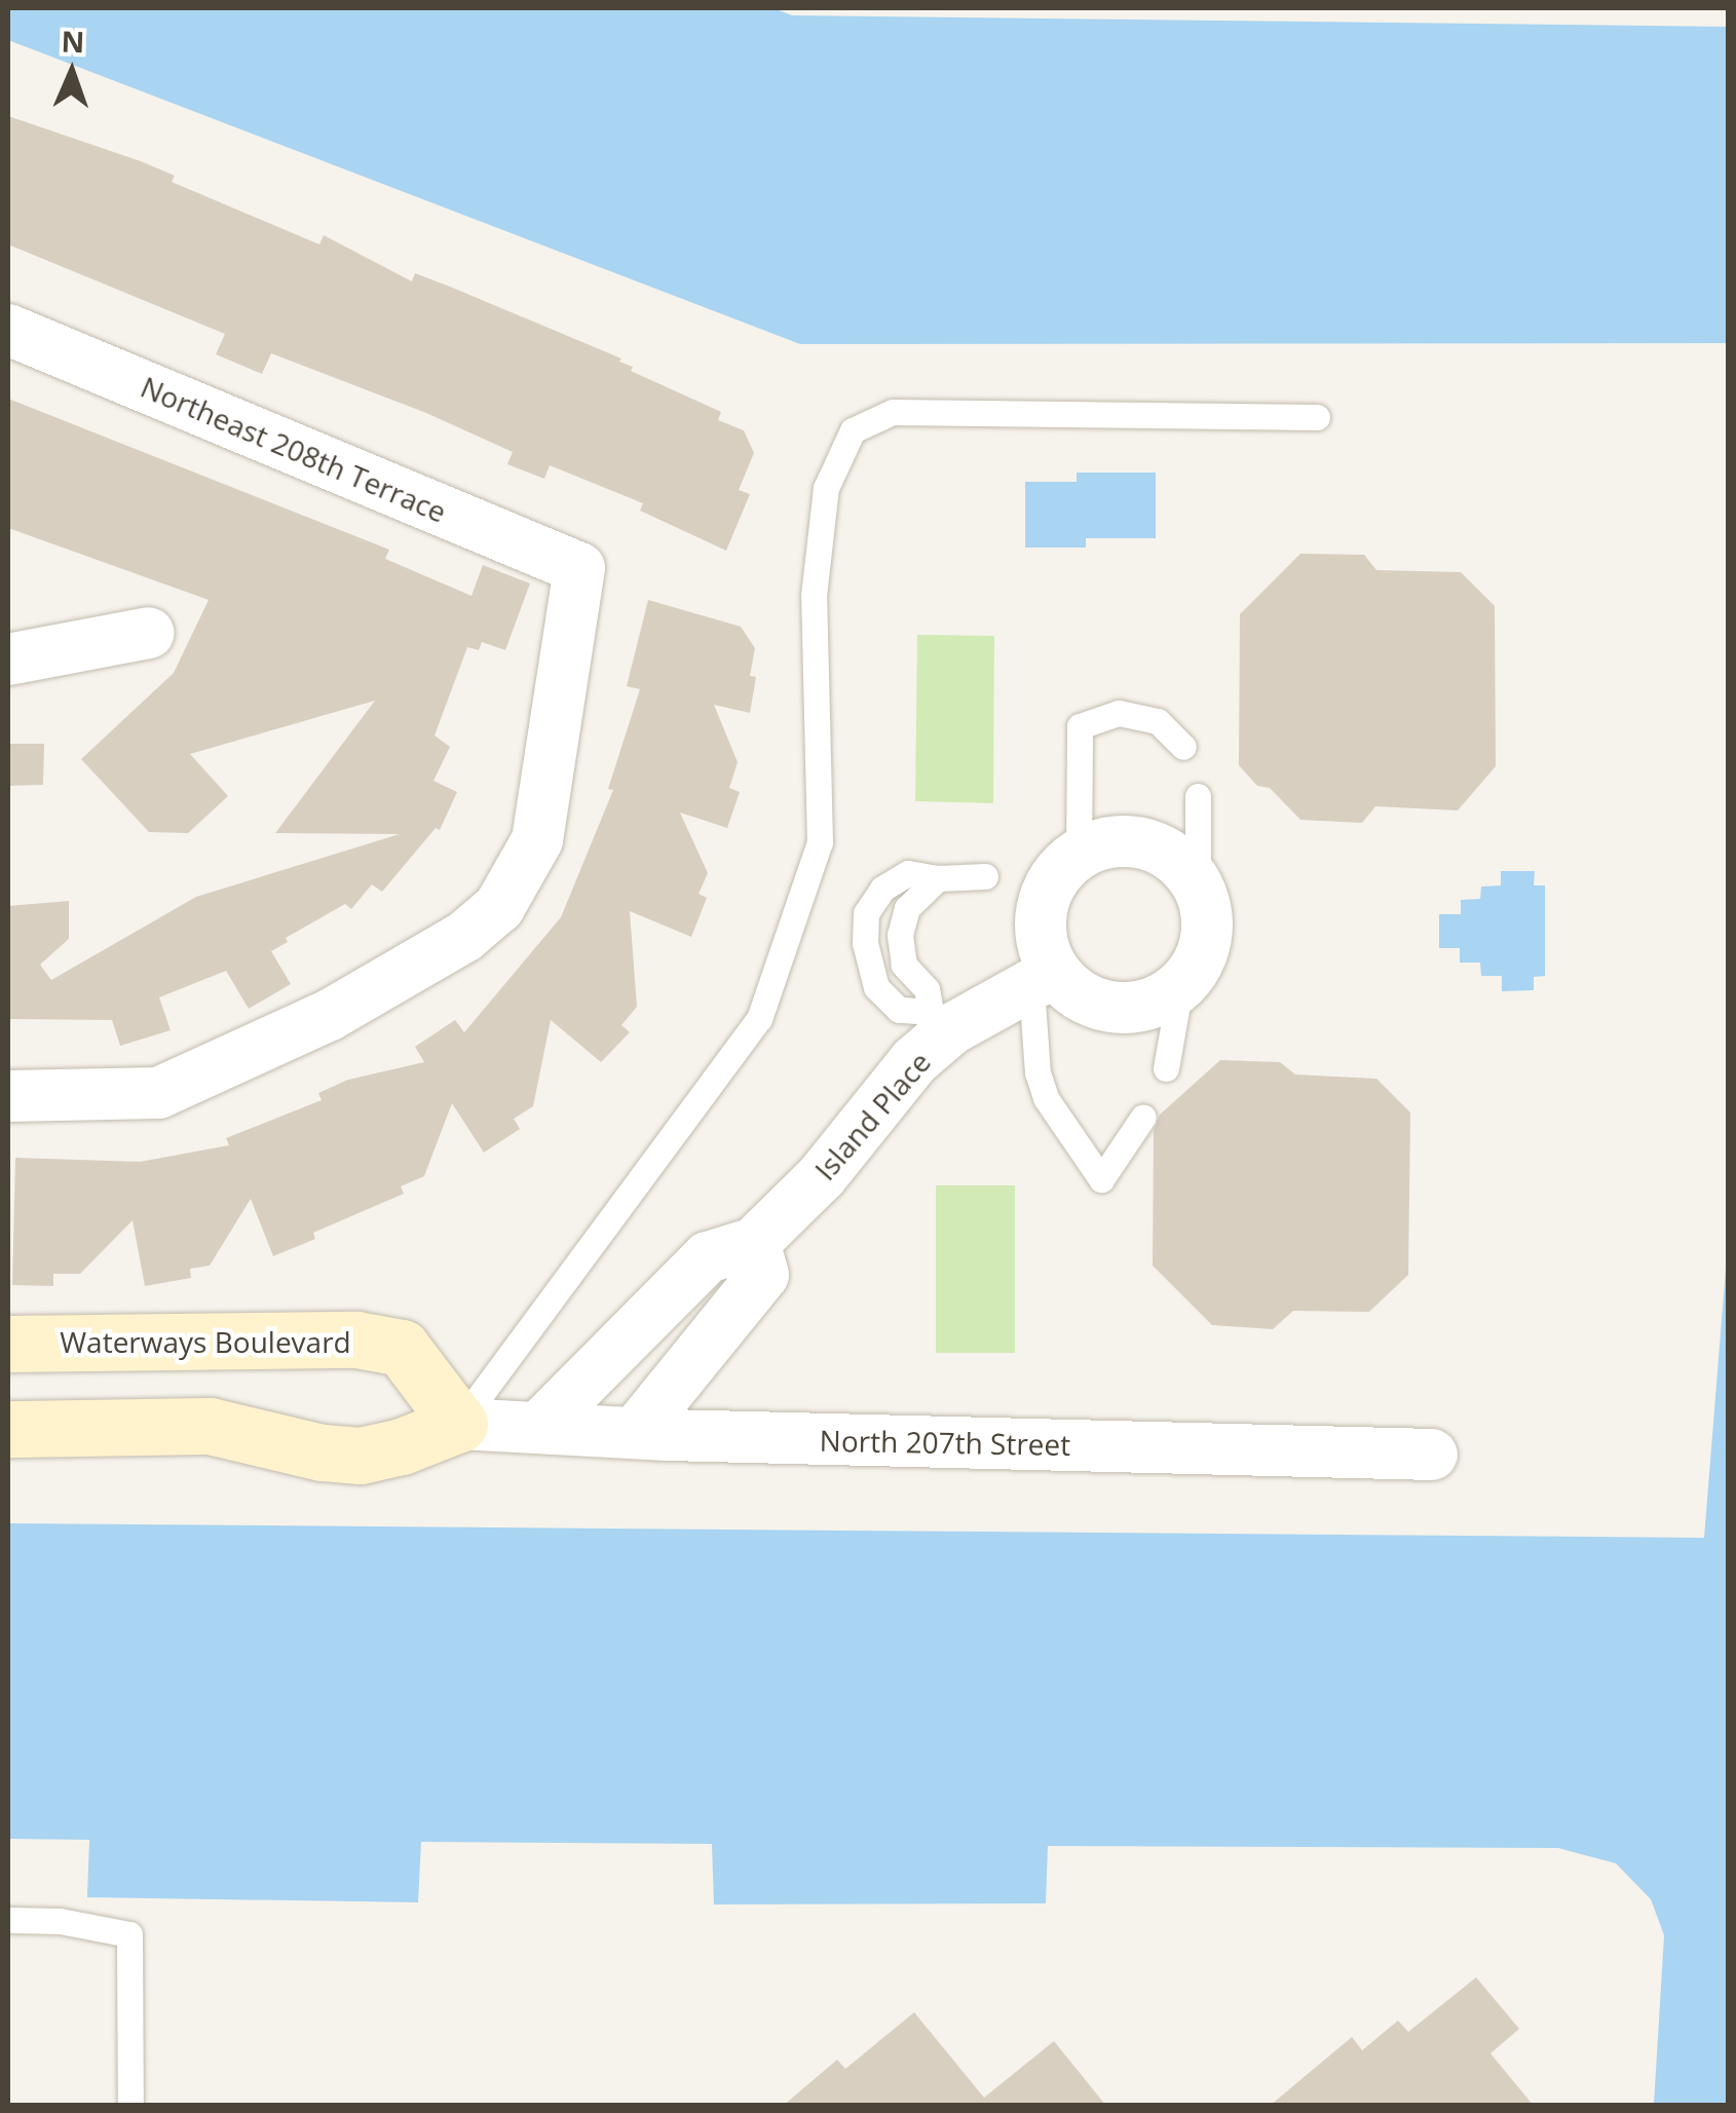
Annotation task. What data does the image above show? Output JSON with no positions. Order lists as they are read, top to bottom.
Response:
{
  "streets": {
    "street": [
      "Northeast 208th Terrace",
      "Island Place",
      "Waterways Boulevard",
      "North 207th Street"
    ]
  },
  "crossings": [
    ["Island Place", "North 207th Street"],
    ["Waterways Boulevard", "North 207th Street"]
  ],
  "north": "top"
}
